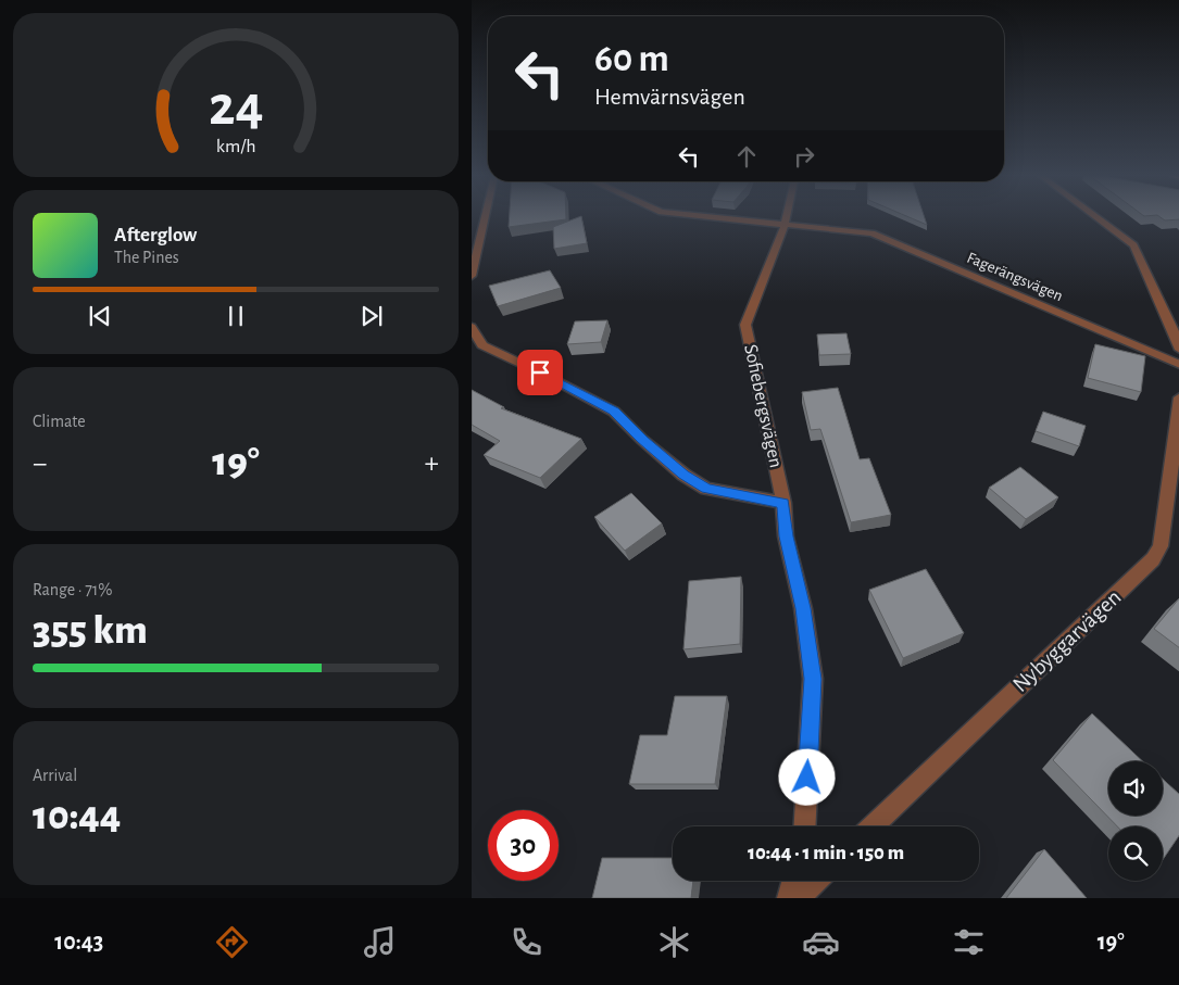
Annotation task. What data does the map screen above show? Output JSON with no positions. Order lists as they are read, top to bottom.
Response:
{
  "streets": {
    "street": ["Fagerängsvägen", "Sofiebergsvägen", "Nybyggarvägen"]
  },
  "crossings": [
    ["Fagerängsvägen", "Sofiebergsvägen"]
  ],
  "page": {
    "turn": ["60 m", "Hemvärnsvägen"],
    "song": ["Afterglow", "The Pines"],
    "tile": [
      "Climate",
      ["Range · 71%", "355 km"],
      ["Arrival", "10:44"]
    ],
    "heat": ["−", "19°", "+"],
    "limit": "30",
    "trip": "10:44 · 1 min · 150 m",
    "tabs": ["10:43", "19°"],
    "gauge": ["24", "km/h"]
  }
}
